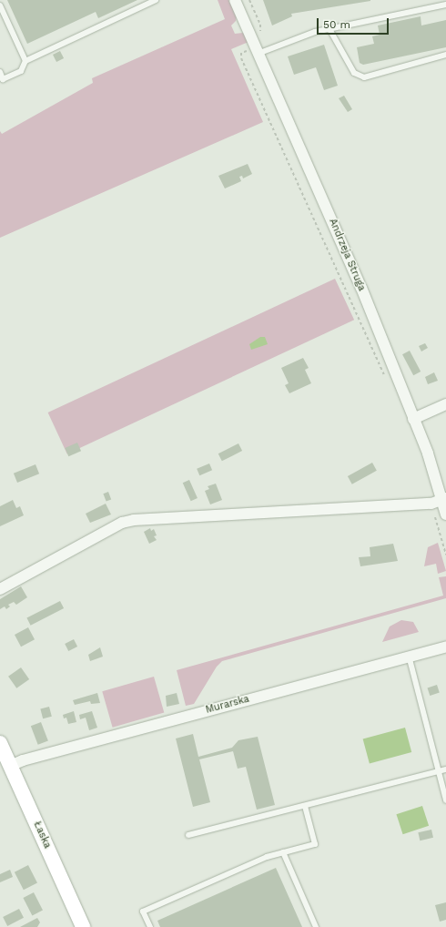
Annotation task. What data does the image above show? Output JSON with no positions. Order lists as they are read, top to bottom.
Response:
{
  "streets": {
    "main road": ["Łaska"],
    "street": ["Andrzeja Struga", "Murarska"]
  },
  "crossings": [
    ["Murarska", "Łaska"]
  ],
  "scale_bar": "50 m"
}
